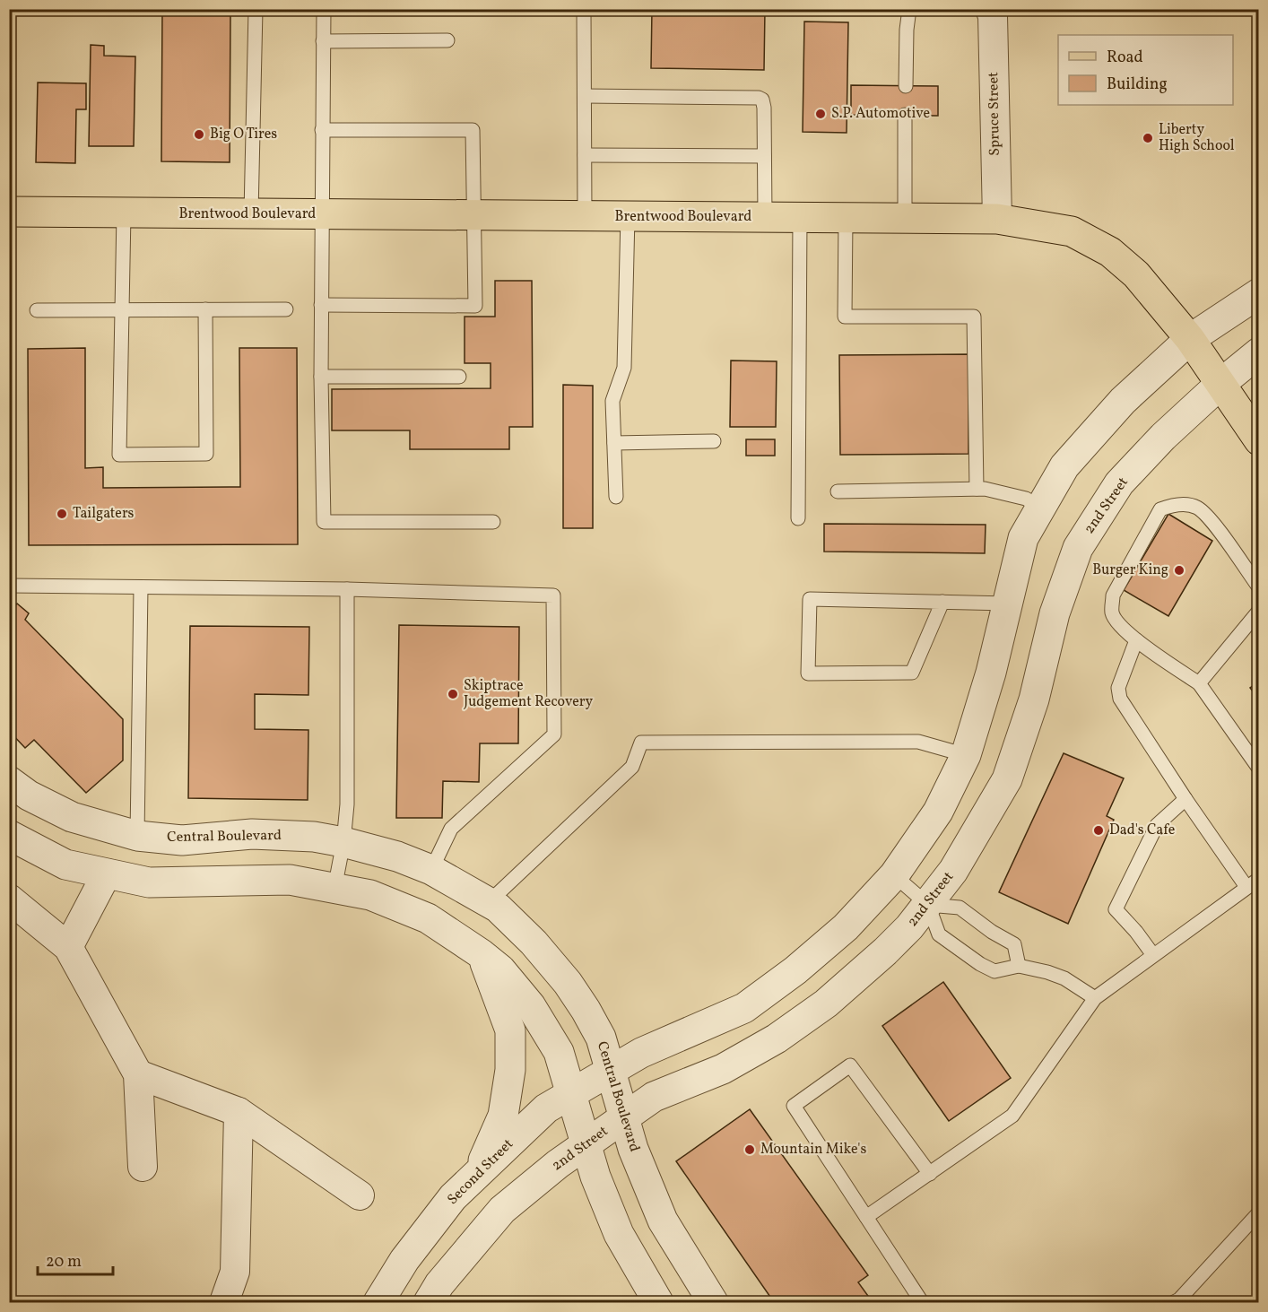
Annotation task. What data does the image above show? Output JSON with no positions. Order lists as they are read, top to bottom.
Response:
{
  "streets": {
    "main road": ["Brentwood Boulevard"],
    "street": [
      "Spruce Street",
      "2nd Street",
      "Central Boulevard",
      "Second Street"
    ]
  },
  "crossings": [
    ["Spruce Street", "Brentwood Boulevard"],
    ["Brentwood Boulevard", "2nd Street"],
    ["2nd Street", "Central Boulevard"],
    ["Central Boulevard", "Second Street"]
  ],
  "places": [
    "S.P. Automotive",
    "Big O Tires",
    "Liberty High School",
    "Tailgaters",
    "Burger King",
    "Skiptrace Judgement Recovery",
    "Dad's Cafe",
    "Mountain Mike's"
  ],
  "legend": ["Road", "Building"],
  "scale_bar": "20 m"
}
